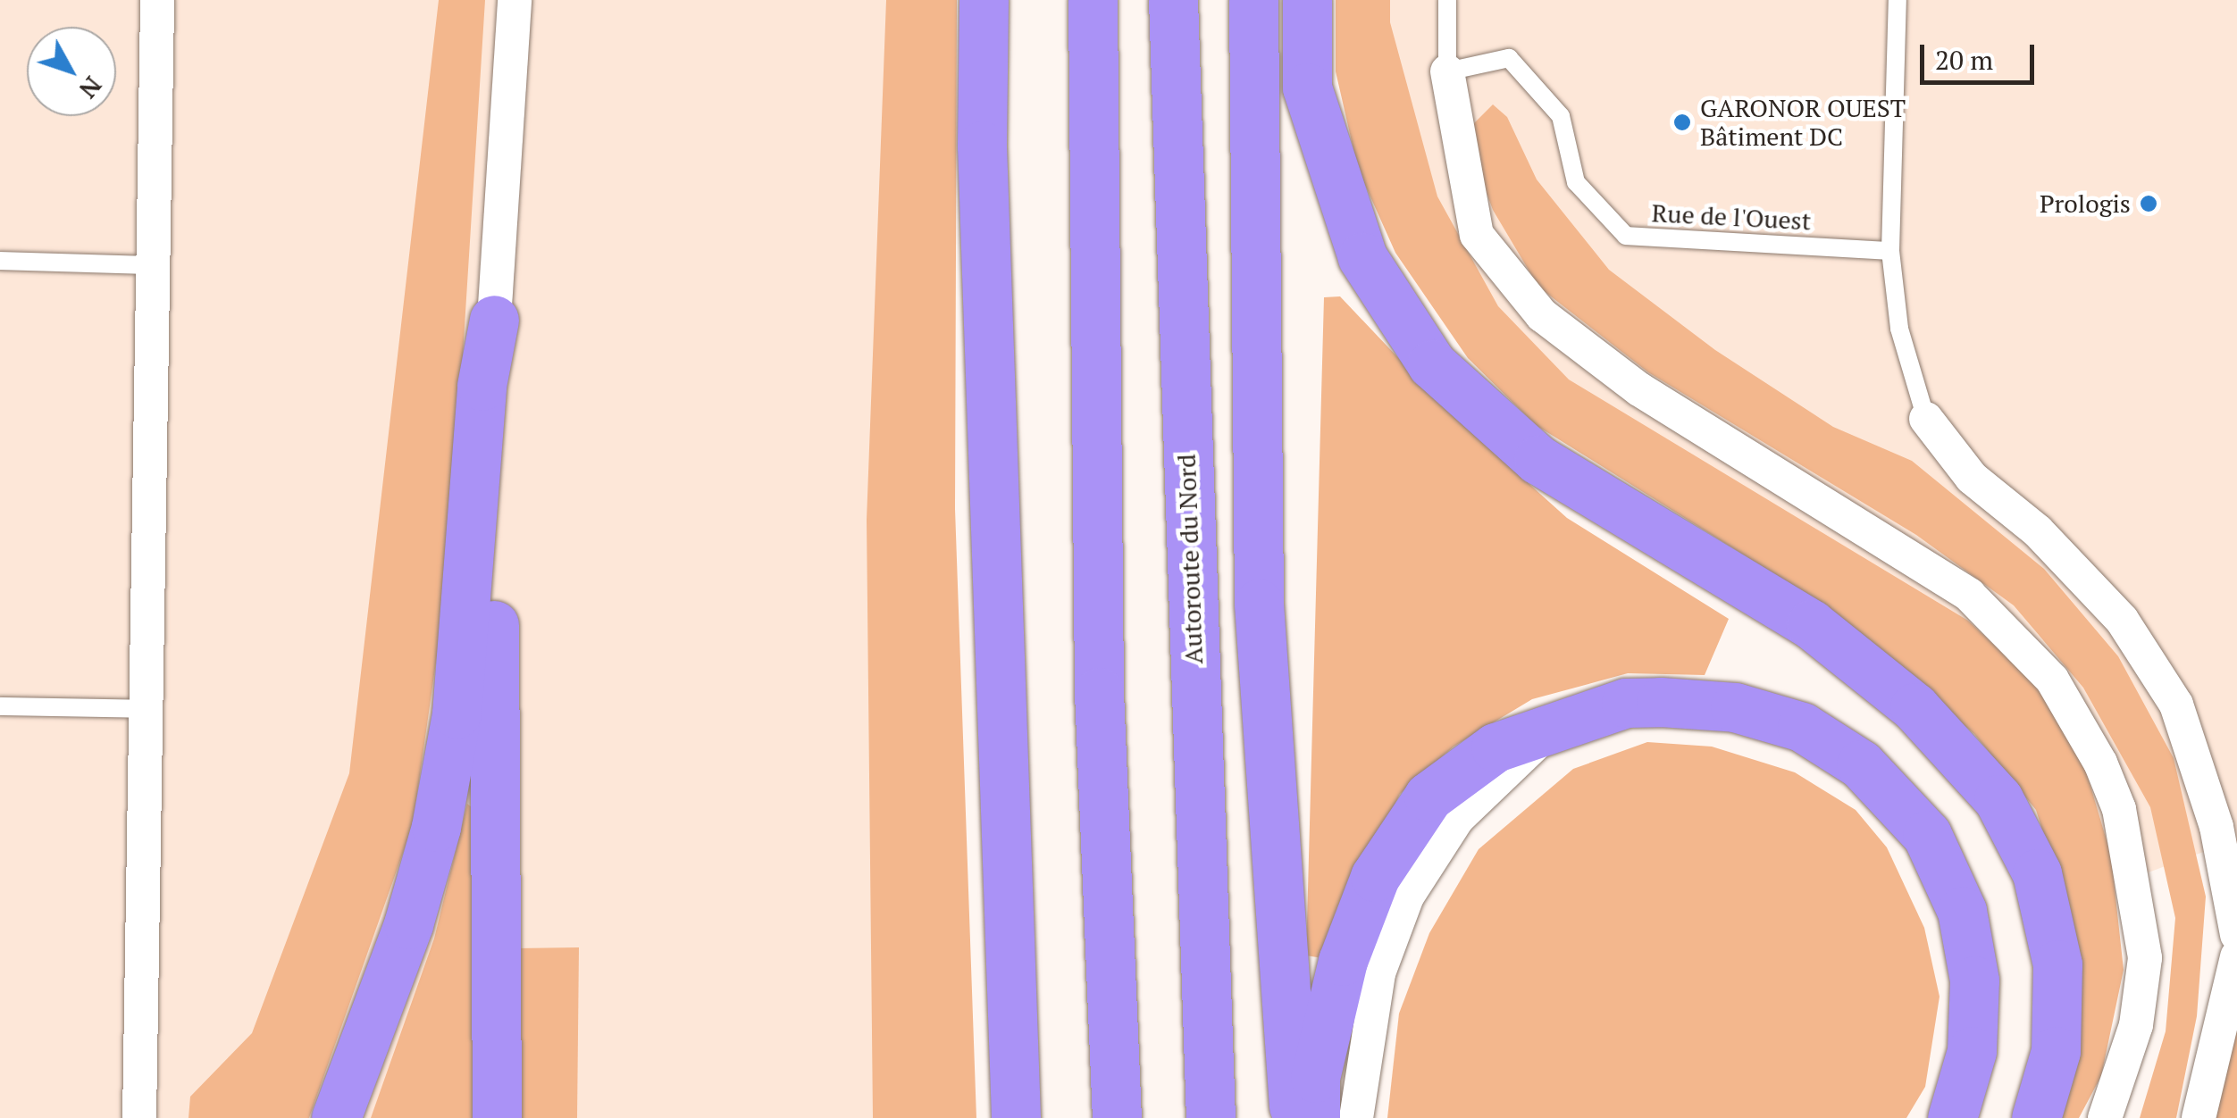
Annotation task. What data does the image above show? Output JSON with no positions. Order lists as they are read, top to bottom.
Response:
{
  "streets": {
    "highway": ["Autoroute du Nord"],
    "lane": ["Rue de l'Ouest"]
  },
  "places": ["GARONOR OUEST Bâtiment DC", "Prologis"],
  "scale_bar": "20 m",
  "north": "bottom right"
}
